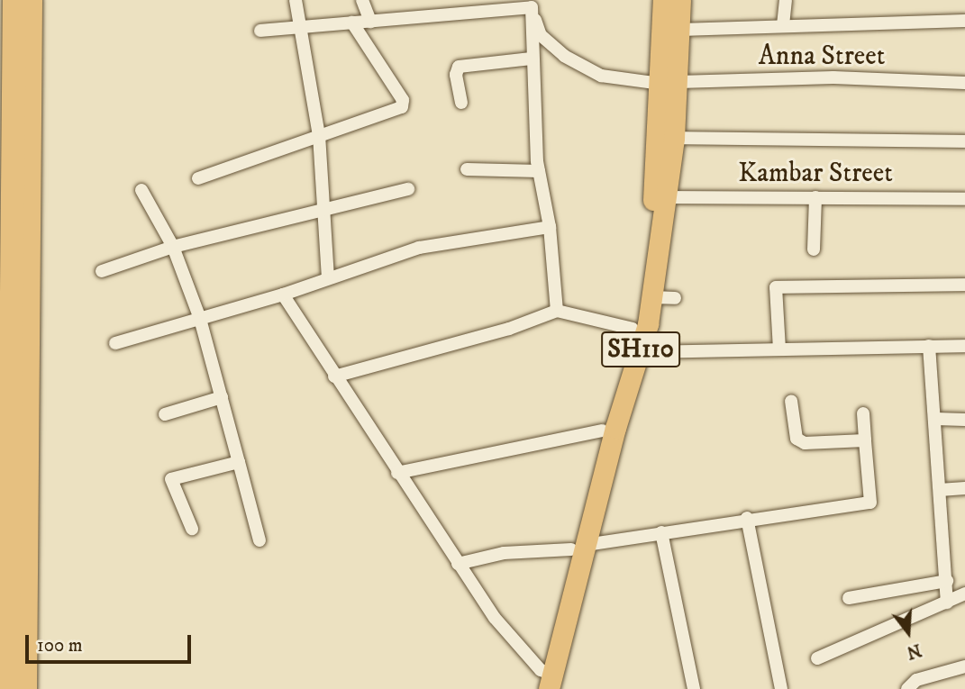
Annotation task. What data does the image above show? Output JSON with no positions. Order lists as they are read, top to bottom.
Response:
{
  "streets": {
    "main road": ["SH110"],
    "street": ["Anna Street", "Kambar Street"]
  },
  "crossings": [
    ["Anna Street", "SH110"],
    ["Kambar Street", "SH110"]
  ],
  "scale_bar": "100 m",
  "north": "bottom"
}
